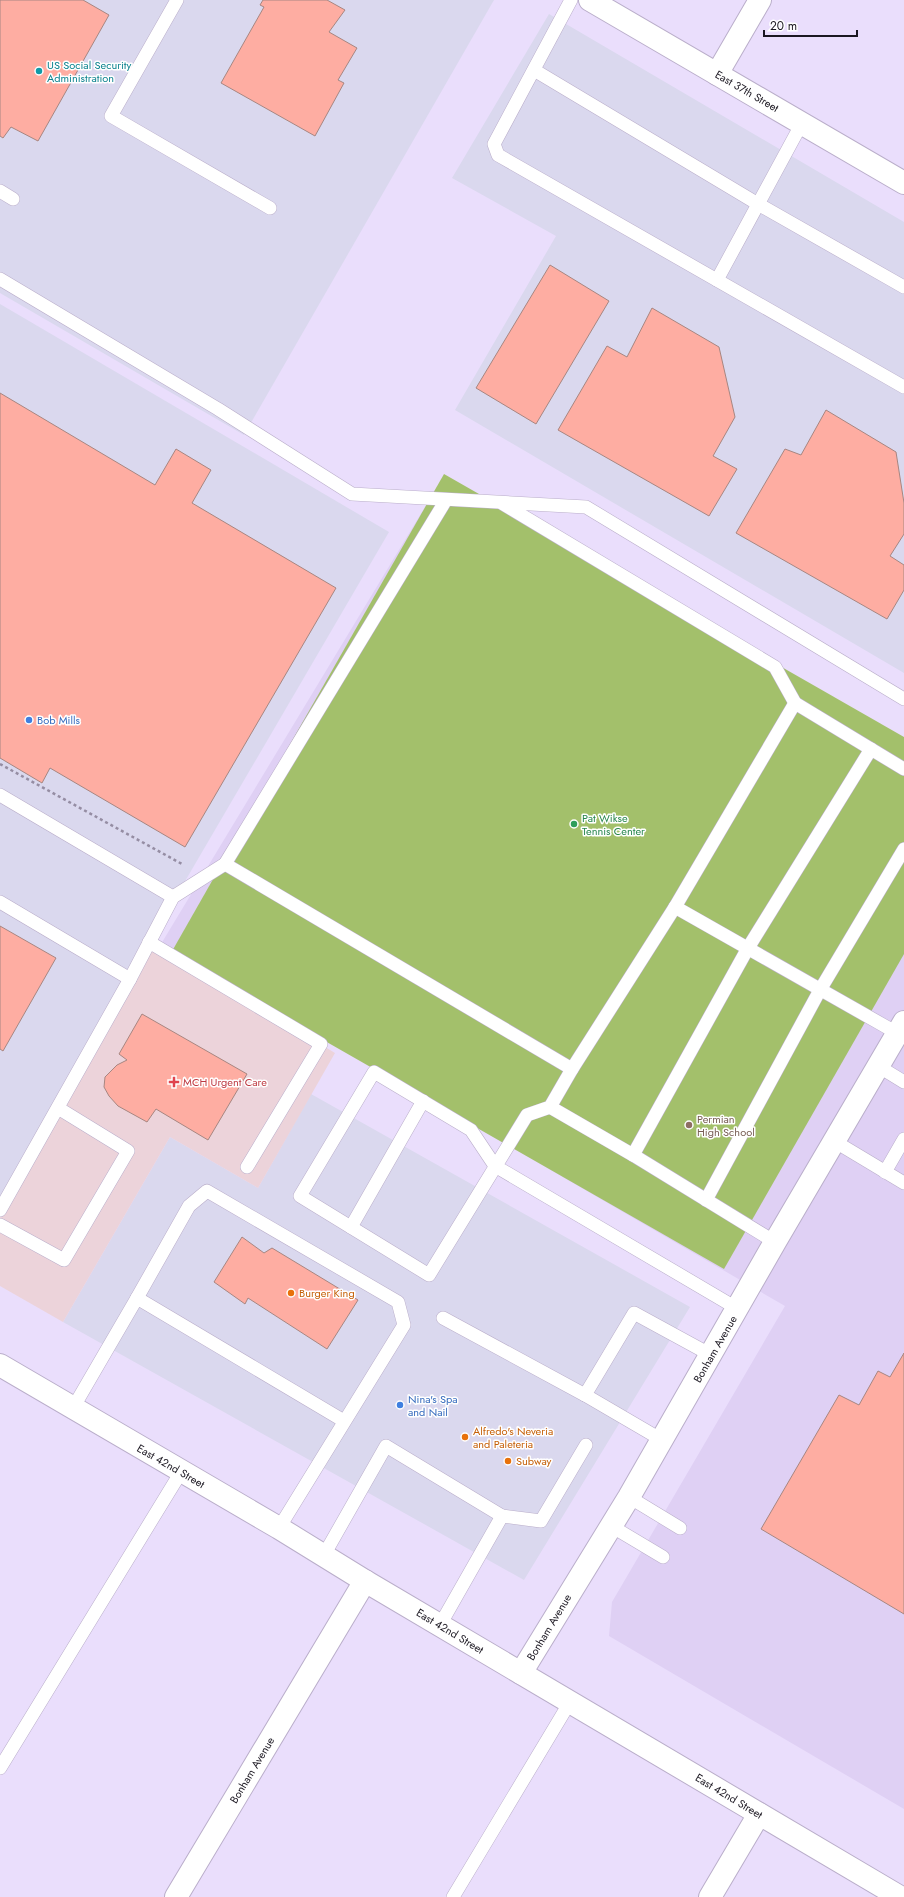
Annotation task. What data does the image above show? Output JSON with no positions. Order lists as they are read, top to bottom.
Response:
{
  "streets": {
    "main road": ["East 37th Street", "Bonham Avenue", "East 42nd Street"]
  },
  "crossings": [
    ["Bonham Avenue", "East 42nd Street"]
  ],
  "places": {
    "other": [
      "US Social Security Administration",
      "Bob Mills",
      "Pat Wikse Tennis Center",
      "Permian High School",
      "Burger King",
      "Nina's Spa and Nail",
      "Alfredo's Neveria and Paleteria",
      "Subway"
    ],
    "health": ["MCH Urgent Care"]
  },
  "scale_bar": "20 m"
}
